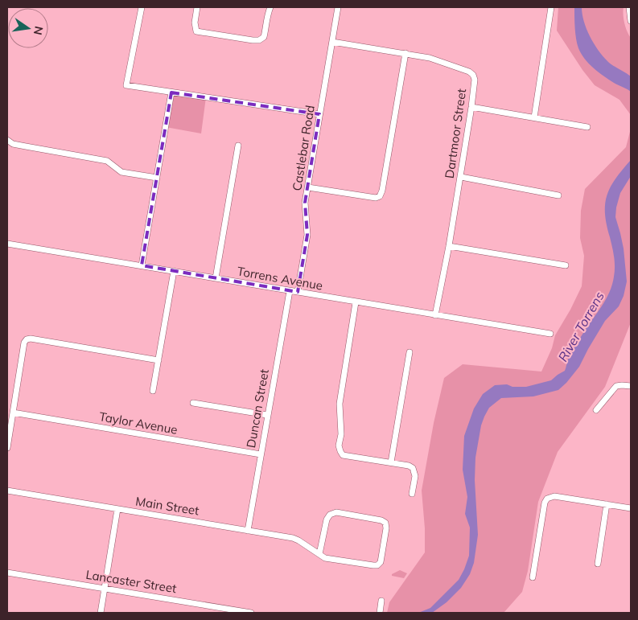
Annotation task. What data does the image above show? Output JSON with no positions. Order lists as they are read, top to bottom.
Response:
{
  "streets": {
    "street": [
      "Dartmoor Street",
      "Castlebar Road",
      "Torrens Avenue",
      "Duncan Street",
      "Taylor Avenue",
      "Main Street",
      "Lancaster Street"
    ]
  },
  "crossings": [
    ["Dartmoor Street", "Castlebar Road"],
    ["Dartmoor Street", "Torrens Avenue"],
    ["Castlebar Road", "Torrens Avenue"],
    ["Torrens Avenue", "Duncan Street"],
    ["Duncan Street", "Taylor Avenue"],
    ["Duncan Street", "Main Street"]
  ],
  "water": ["River Torrens"],
  "north": "right"
}
